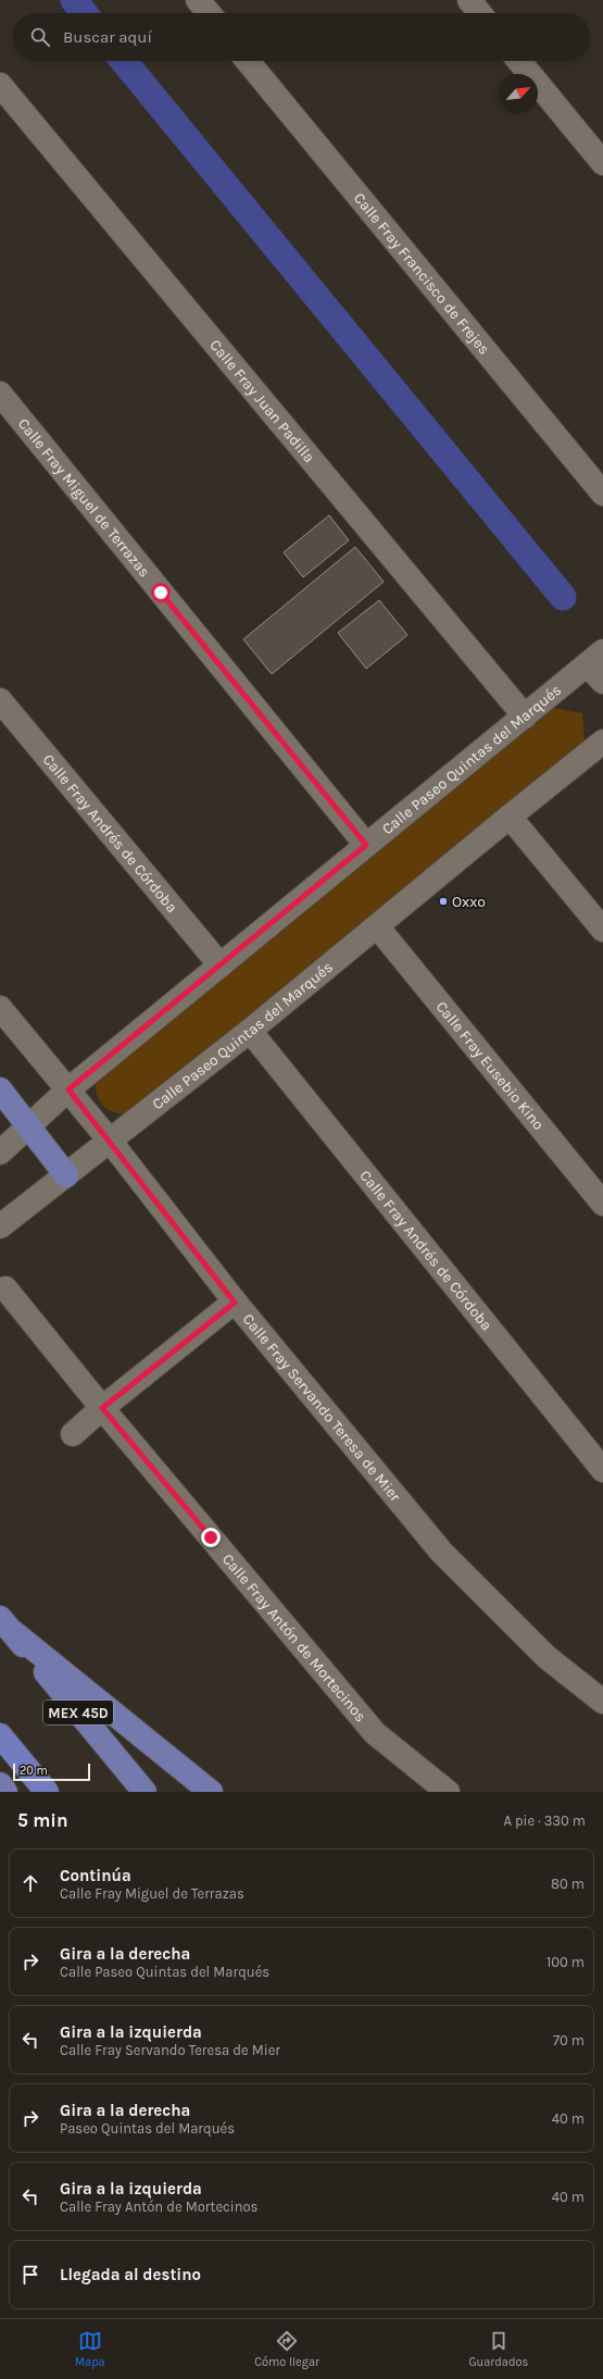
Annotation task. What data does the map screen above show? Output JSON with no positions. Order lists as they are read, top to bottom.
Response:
{
  "streets": {
    "highway": ["MEX 45D"],
    "street": [
      "Calle Fray Francisco de Frejes",
      "Calle Fray Juan Padilla",
      "Calle Fray Miguel de Terrazas",
      "Calle Paseo Quintas del Marqués",
      "Calle Fray Andrés de Córdoba",
      "Calle Fray Eusebio Kino",
      "Calle Fray Servando Teresa de Mier",
      "Calle Fray Antón de Mortecinos"
    ]
  },
  "crossings": [
    ["Calle Fray Juan Padilla", "Calle Paseo Quintas del Marqués"],
    ["Calle Fray Miguel de Terrazas", "Calle Paseo Quintas del Marqués"],
    ["Calle Paseo Quintas del Marqués", "Calle Fray Andrés de Córdoba"],
    ["Calle Paseo Quintas del Marqués", "Calle Fray Eusebio Kino"],
    ["Calle Paseo Quintas del Marqués", "Calle Fray Servando Teresa de Mier"]
  ],
  "places": ["Oxxo"],
  "scale_bar": "20 m",
  "north": "top right",
  "page": {
    "search": "Buscar aquí",
    "scale": "20 m",
    "heading": ["5 min", "A pie · 330 m"],
    "list": [
      ["Continúa", "Calle Fray Miguel de Terrazas", "80 m"],
      ["Gira a la derecha", "Calle Paseo Quintas del Marqués", "100 m"],
      ["Gira a la izquierda", "Calle Fray Servando Teresa de Mier", "70 m"],
      ["Gira a la derecha", "Paseo Quintas del Marqués", "40 m"],
      ["Gira a la izquierda", "Calle Fray Antón de Mortecinos", "40 m"],
      "Llegada al destino"
    ],
    "nav": ["Mapa", "Cómo llegar", "Guardados"]
  }
}
